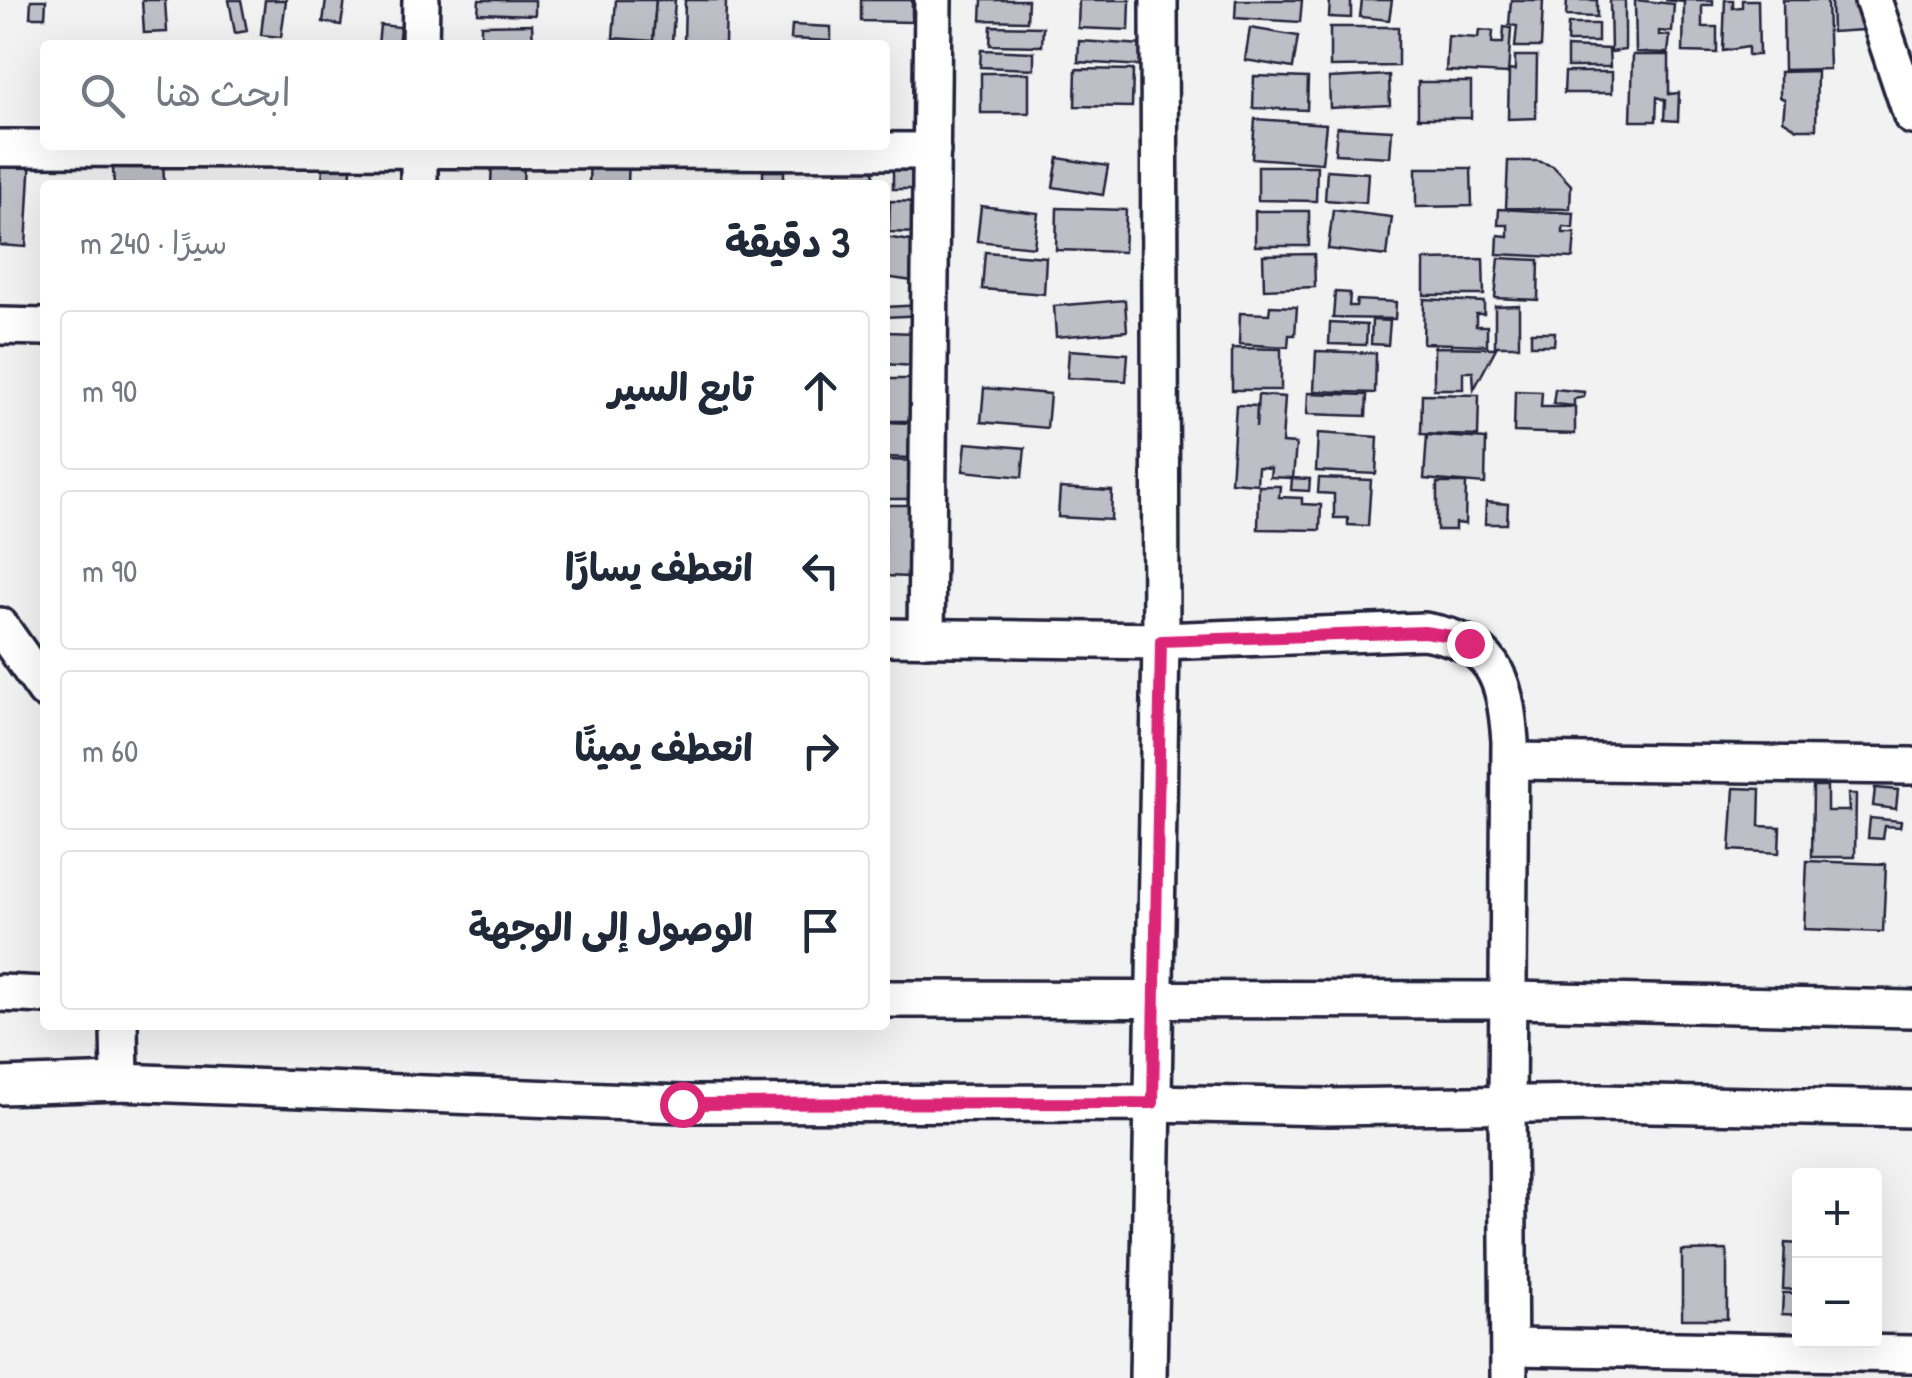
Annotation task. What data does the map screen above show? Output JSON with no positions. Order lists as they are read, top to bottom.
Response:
{
  "page": {
    "search": "ابحث هنا",
    "heading": ["3 دقيقة", "سيرًا · 240 m"],
    "list": [
      ["تابع السير", "90 m"],
      ["انعطف يسارًا", "90 m"],
      ["انعطف يمينًا", "60 m"],
      "الوصول إلى الوجهة"
    ],
    "map_buttons": ["+", "−"]
  }
}
